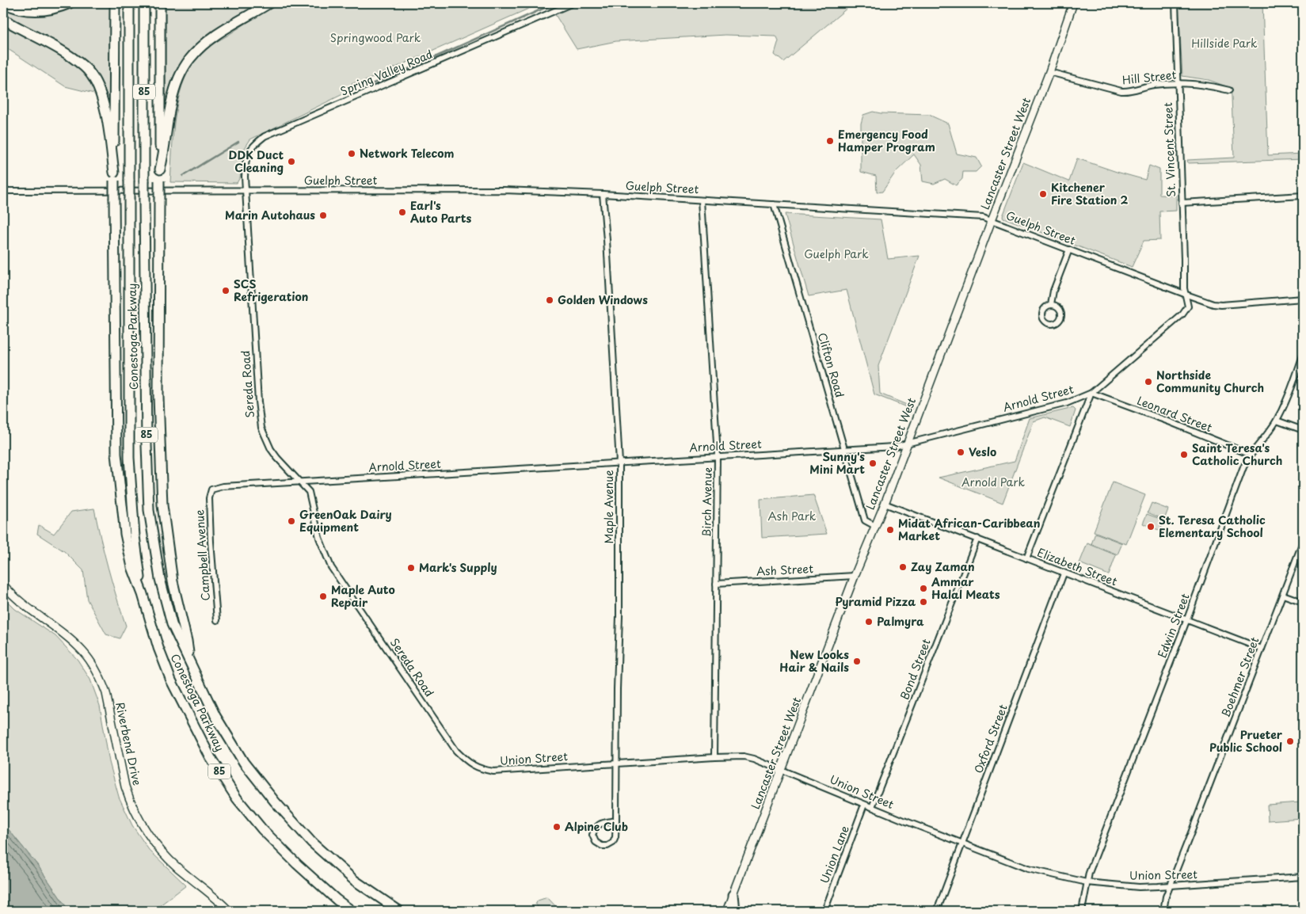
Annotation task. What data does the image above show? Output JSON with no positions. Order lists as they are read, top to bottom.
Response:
{
  "streets": {
    "highway": ["85", "Conestoga Parkway"],
    "main road": ["Lancaster Street West", "Riverbend Drive"],
    "street": [
      "Spring Valley Road",
      "Hill Street",
      "St. Vincent Street",
      "Guelph Street",
      "Clifton Road",
      "Sereda Road",
      "Arnold Street",
      "Leonard Street",
      "Birch Avenue",
      "Maple Avenue",
      "Campbell Avenue",
      "Elizabeth Street",
      "Ash Street",
      "Edwin Street",
      "Bond Street",
      "Boehmer Street",
      "Oxford Street",
      "Union Street",
      "Union Lane"
    ]
  },
  "crossings": [
    ["Spring Valley Road", "Guelph Street"],
    ["Spring Valley Road", "Sereda Road"],
    ["Hill Street", "St. Vincent Street"],
    ["Hill Street", "Lancaster Street West"],
    ["St. Vincent Street", "Guelph Street"],
    ["St. Vincent Street", "Arnold Street"],
    ["Lancaster Street West", "Guelph Street"],
    ["Lancaster Street West", "Clifton Road"],
    ["Lancaster Street West", "Arnold Street"],
    ["Lancaster Street West", "Elizabeth Street"],
    ["Lancaster Street West", "Ash Street"],
    ["Lancaster Street West", "Union Street"],
    ["Guelph Street", "Clifton Road"],
    ["Guelph Street", "Sereda Road"],
    ["Guelph Street", "Arnold Street"],
    ["Guelph Street", "Birch Avenue"],
    ["Guelph Street", "Maple Avenue"],
    ["Clifton Road", "Arnold Street"],
    ["Sereda Road", "Arnold Street"],
    ["Sereda Road", "Union Street"],
    ["Arnold Street", "Leonard Street"],
    ["Arnold Street", "Birch Avenue"],
    ["Arnold Street", "Maple Avenue"],
    ["Arnold Street", "Campbell Avenue"],
    ["Leonard Street", "Edwin Street"],
    ["Birch Avenue", "Ash Street"],
    ["Birch Avenue", "Union Street"],
    ["Maple Avenue", "Union Street"],
    ["Elizabeth Street", "Edwin Street"],
    ["Elizabeth Street", "Bond Street"],
    ["Elizabeth Street", "Boehmer Street"],
    ["Elizabeth Street", "Oxford Street"],
    ["Edwin Street", "Union Street"],
    ["Bond Street", "Union Street"],
    ["Boehmer Street", "Union Street"],
    ["Oxford Street", "Union Street"],
    ["Union Street", "Union Lane"]
  ],
  "parks": [
    "Springwood Park",
    "Hillside Park",
    "Guelph Park",
    "Arnold Park",
    "Ash Park"
  ],
  "places": [
    "Emergency Food Hamper Program",
    "Network Telecom",
    "DDK Duct Cleaning",
    "Kitchener Fire Station 2",
    "Earl's Auto Parts",
    "Marin Autohaus",
    "SCS Refrigeration",
    "Golden Windows",
    "Northside Community Church",
    "Veslo",
    "Saint Teresa's Catholic Church",
    "Sunny's Mini Mart",
    "GreenOak Dairy Equipment",
    "St. Teresa Catholic Elementary School",
    "Midat African-Caribbean Market",
    "Zay Zaman",
    "Mark's Supply",
    "Ammar Halal Meats",
    "Maple Auto Repair",
    "Pyramid Pizza",
    "Palmyra",
    "New Looks Hair & Nails",
    "Prueter Public School",
    "Alpine Club"
  ]
}
